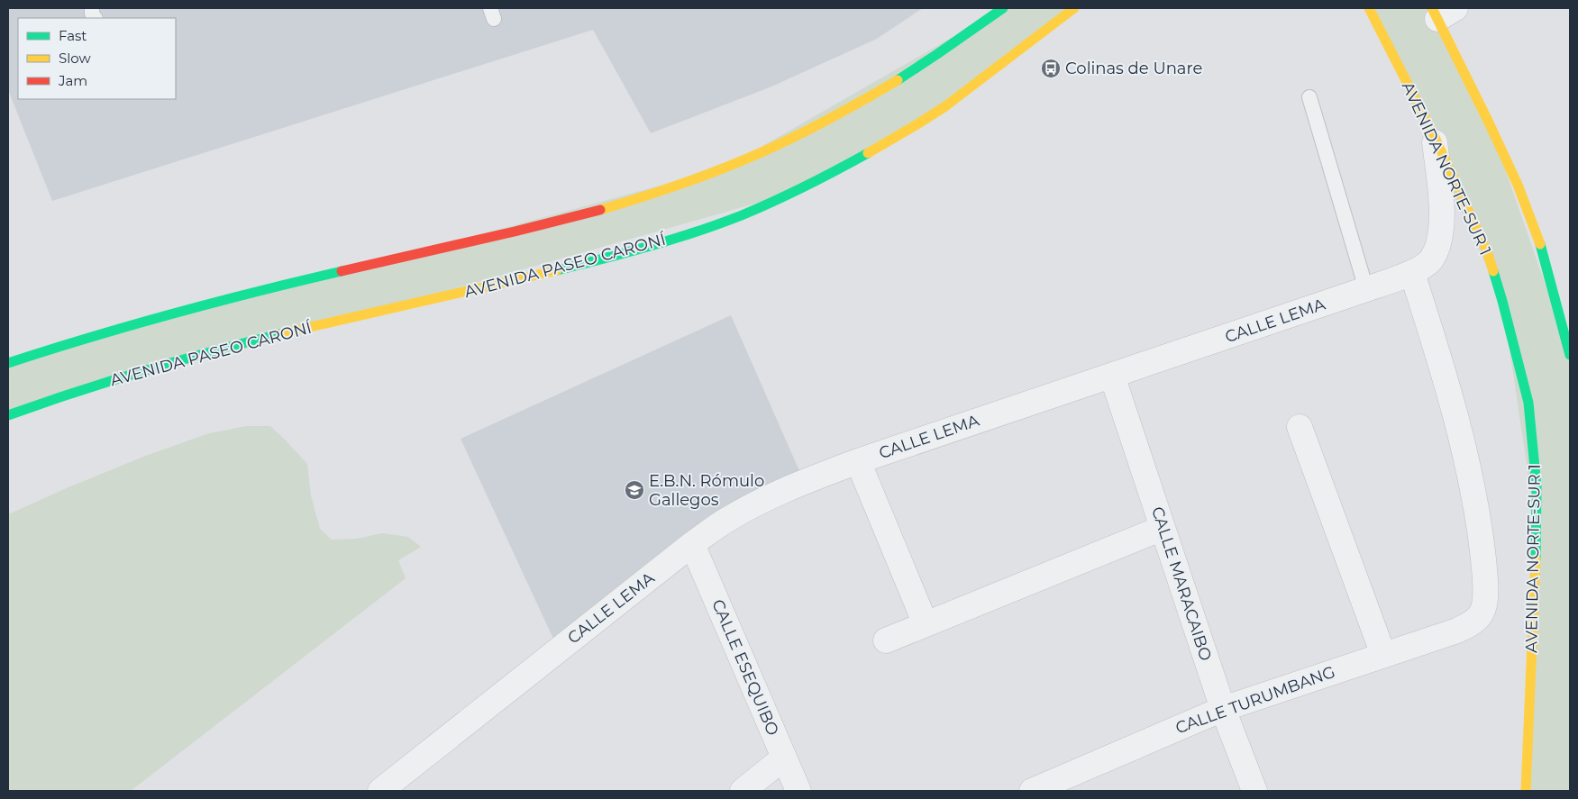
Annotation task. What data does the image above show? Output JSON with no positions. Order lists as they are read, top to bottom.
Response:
{
  "streets": {
    "street": [
      "AVENIDA NORTE-SUR 1",
      "AVENIDA PASEO CARONÍ",
      "CALLE LEMA",
      "CALLE MARACAIBO",
      "CALLE ESEQUIBO",
      "CALLE TURUMBANG"
    ]
  },
  "crossings": [
    ["AVENIDA NORTE-SUR 1", "CALLE LEMA"],
    ["CALLE LEMA", "CALLE MARACAIBO"],
    ["CALLE LEMA", "CALLE ESEQUIBO"],
    ["CALLE LEMA", "CALLE TURUMBANG"],
    ["CALLE MARACAIBO", "CALLE TURUMBANG"]
  ],
  "places": {
    "bus stop": ["Colinas de Unare"],
    "school or university": ["E.B.N. Rómulo Gallegos"]
  },
  "legend": ["Fast", "Slow", "Jam"]
}
